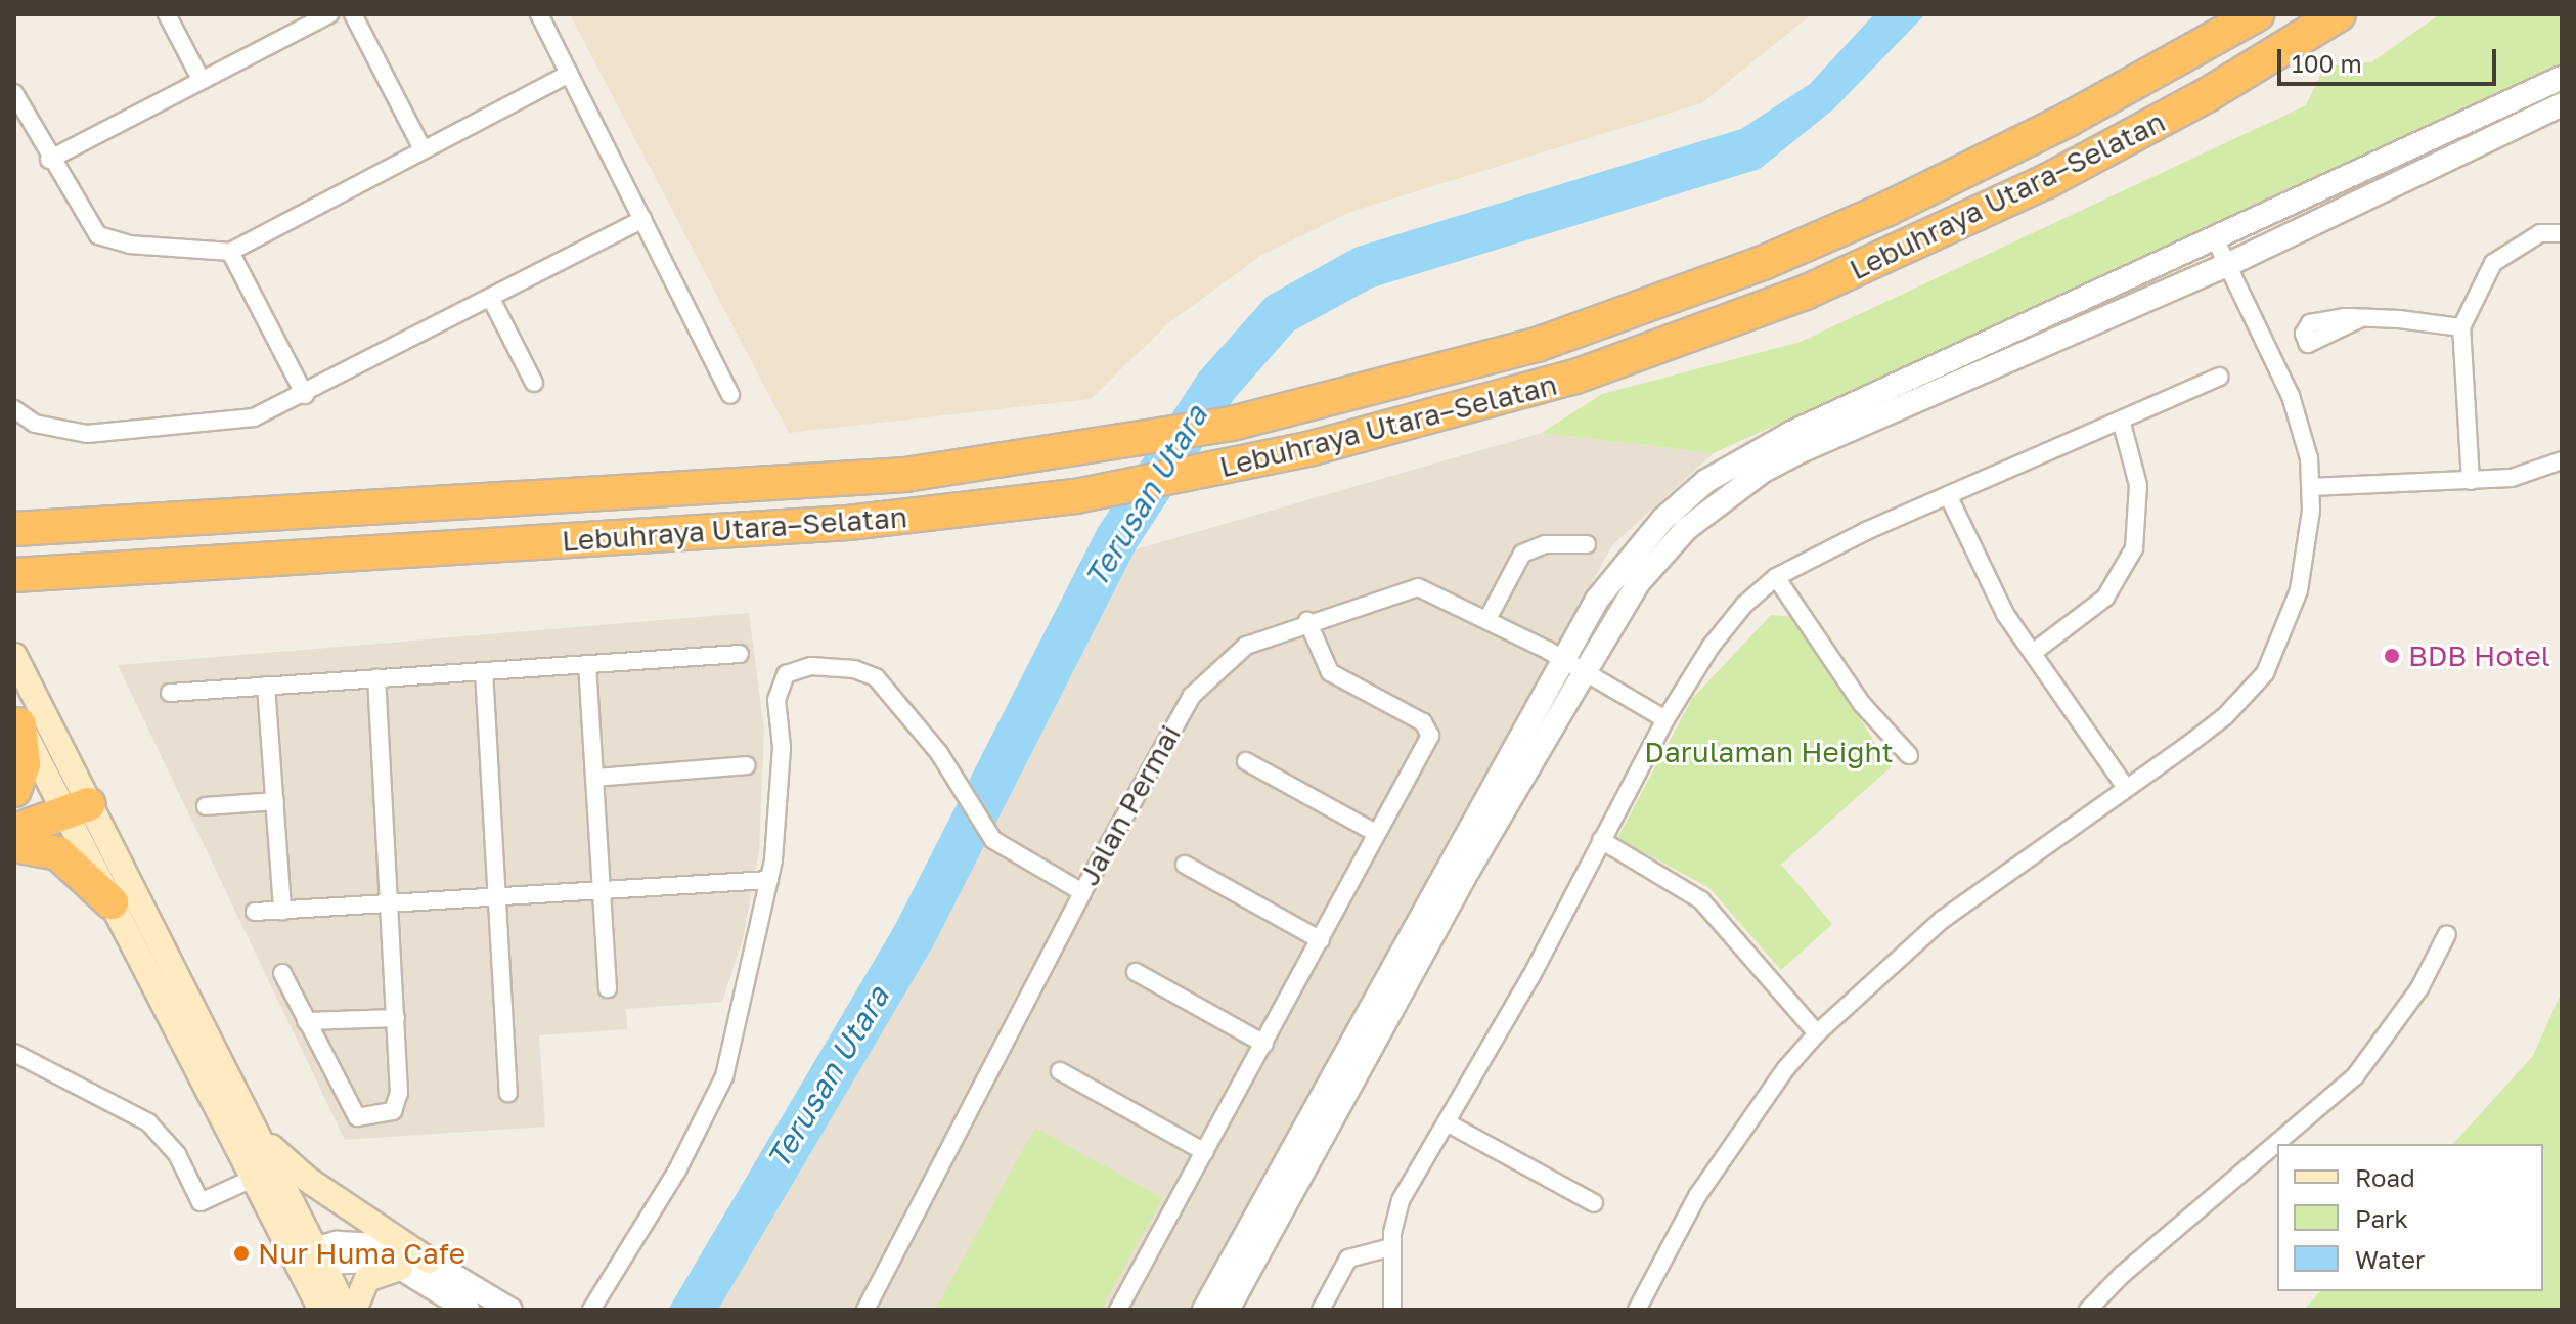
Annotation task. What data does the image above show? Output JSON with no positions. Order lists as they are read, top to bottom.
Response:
{
  "streets": {
    "highway": ["Lebuhraya Utara–Selatan"],
    "street": ["Jalan Permai"]
  },
  "water": ["Terusan Utara"],
  "parks": ["Darulaman Height"],
  "places": ["BDB Hotel", "Nur Huma Cafe"],
  "legend": ["Road", "Park", "Water"],
  "scale_bar": "100 m"
}
